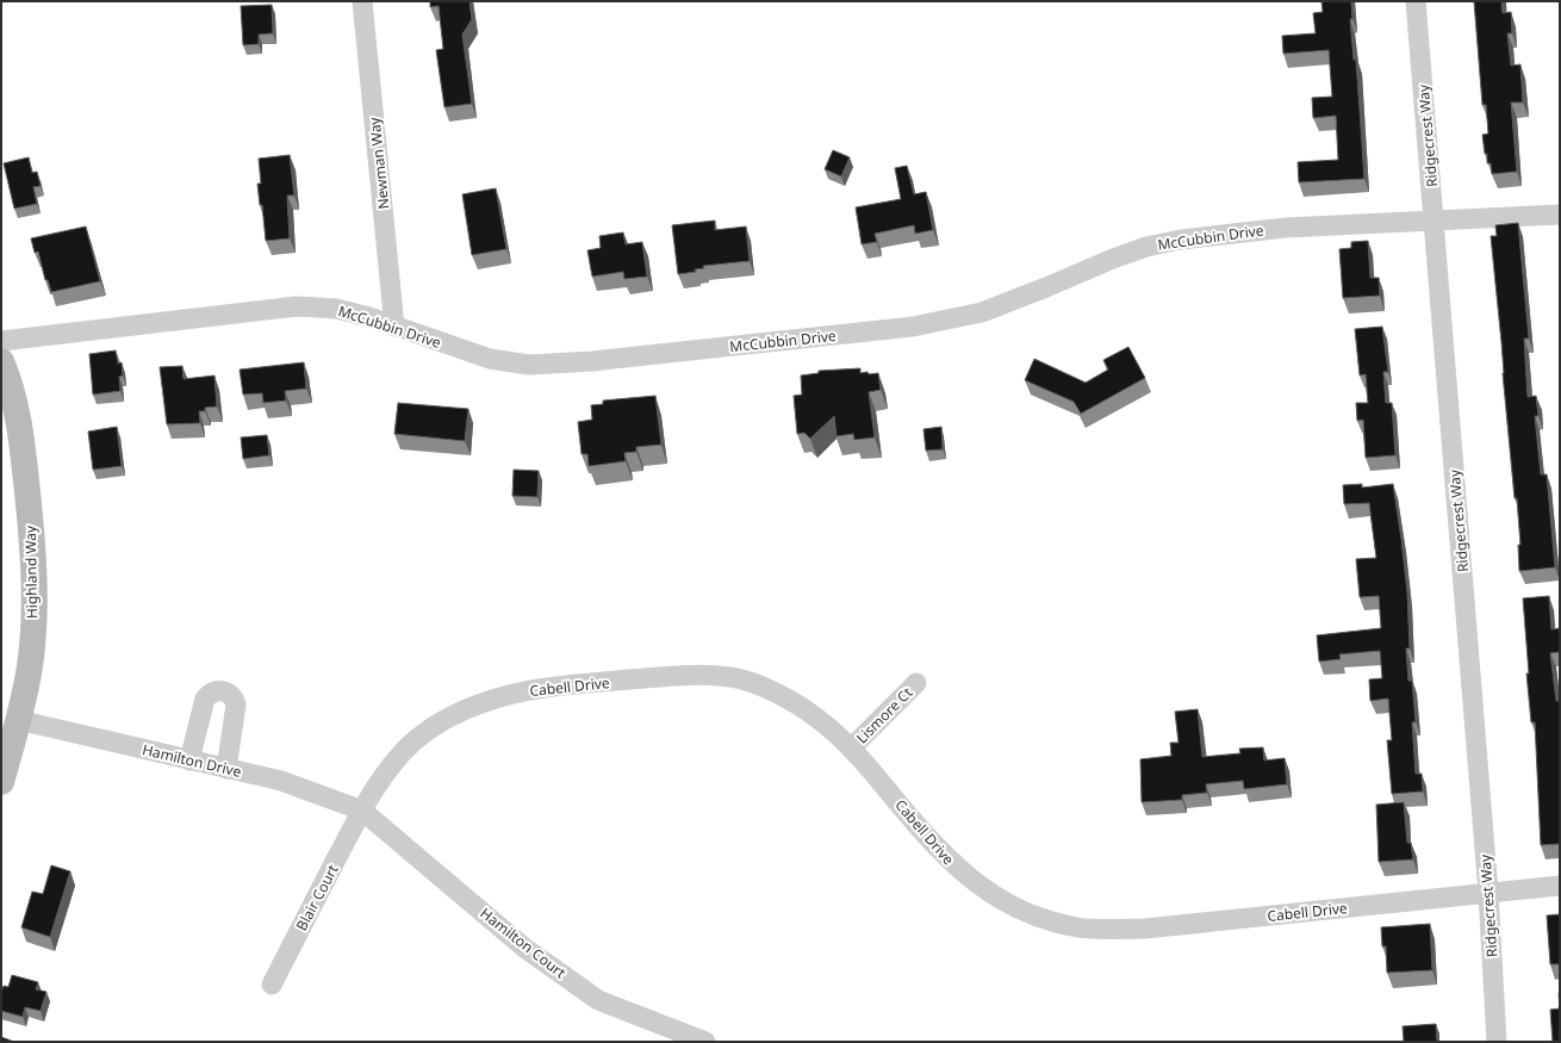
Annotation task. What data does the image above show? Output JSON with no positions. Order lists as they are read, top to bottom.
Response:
{
  "streets": {
    "street": [
      "Ridgecrest Way",
      "Newman Way",
      "McCubbin Drive",
      "Highland Way",
      "Cabell Drive",
      "Lismore Ct",
      "Hamilton Drive",
      "Blair Court",
      "Hamilton Court"
    ]
  },
  "crossings": [
    ["Ridgecrest Way", "McCubbin Drive"],
    ["Ridgecrest Way", "Cabell Drive"],
    ["Newman Way", "McCubbin Drive"],
    ["Highland Way", "Hamilton Drive"],
    ["Cabell Drive", "Lismore Ct"],
    ["Cabell Drive", "Hamilton Drive"],
    ["Cabell Drive", "Blair Court"],
    ["Cabell Drive", "Hamilton Court"],
    ["Hamilton Drive", "Blair Court"],
    ["Hamilton Drive", "Hamilton Court"],
    ["Blair Court", "Hamilton Court"]
  ]
}
